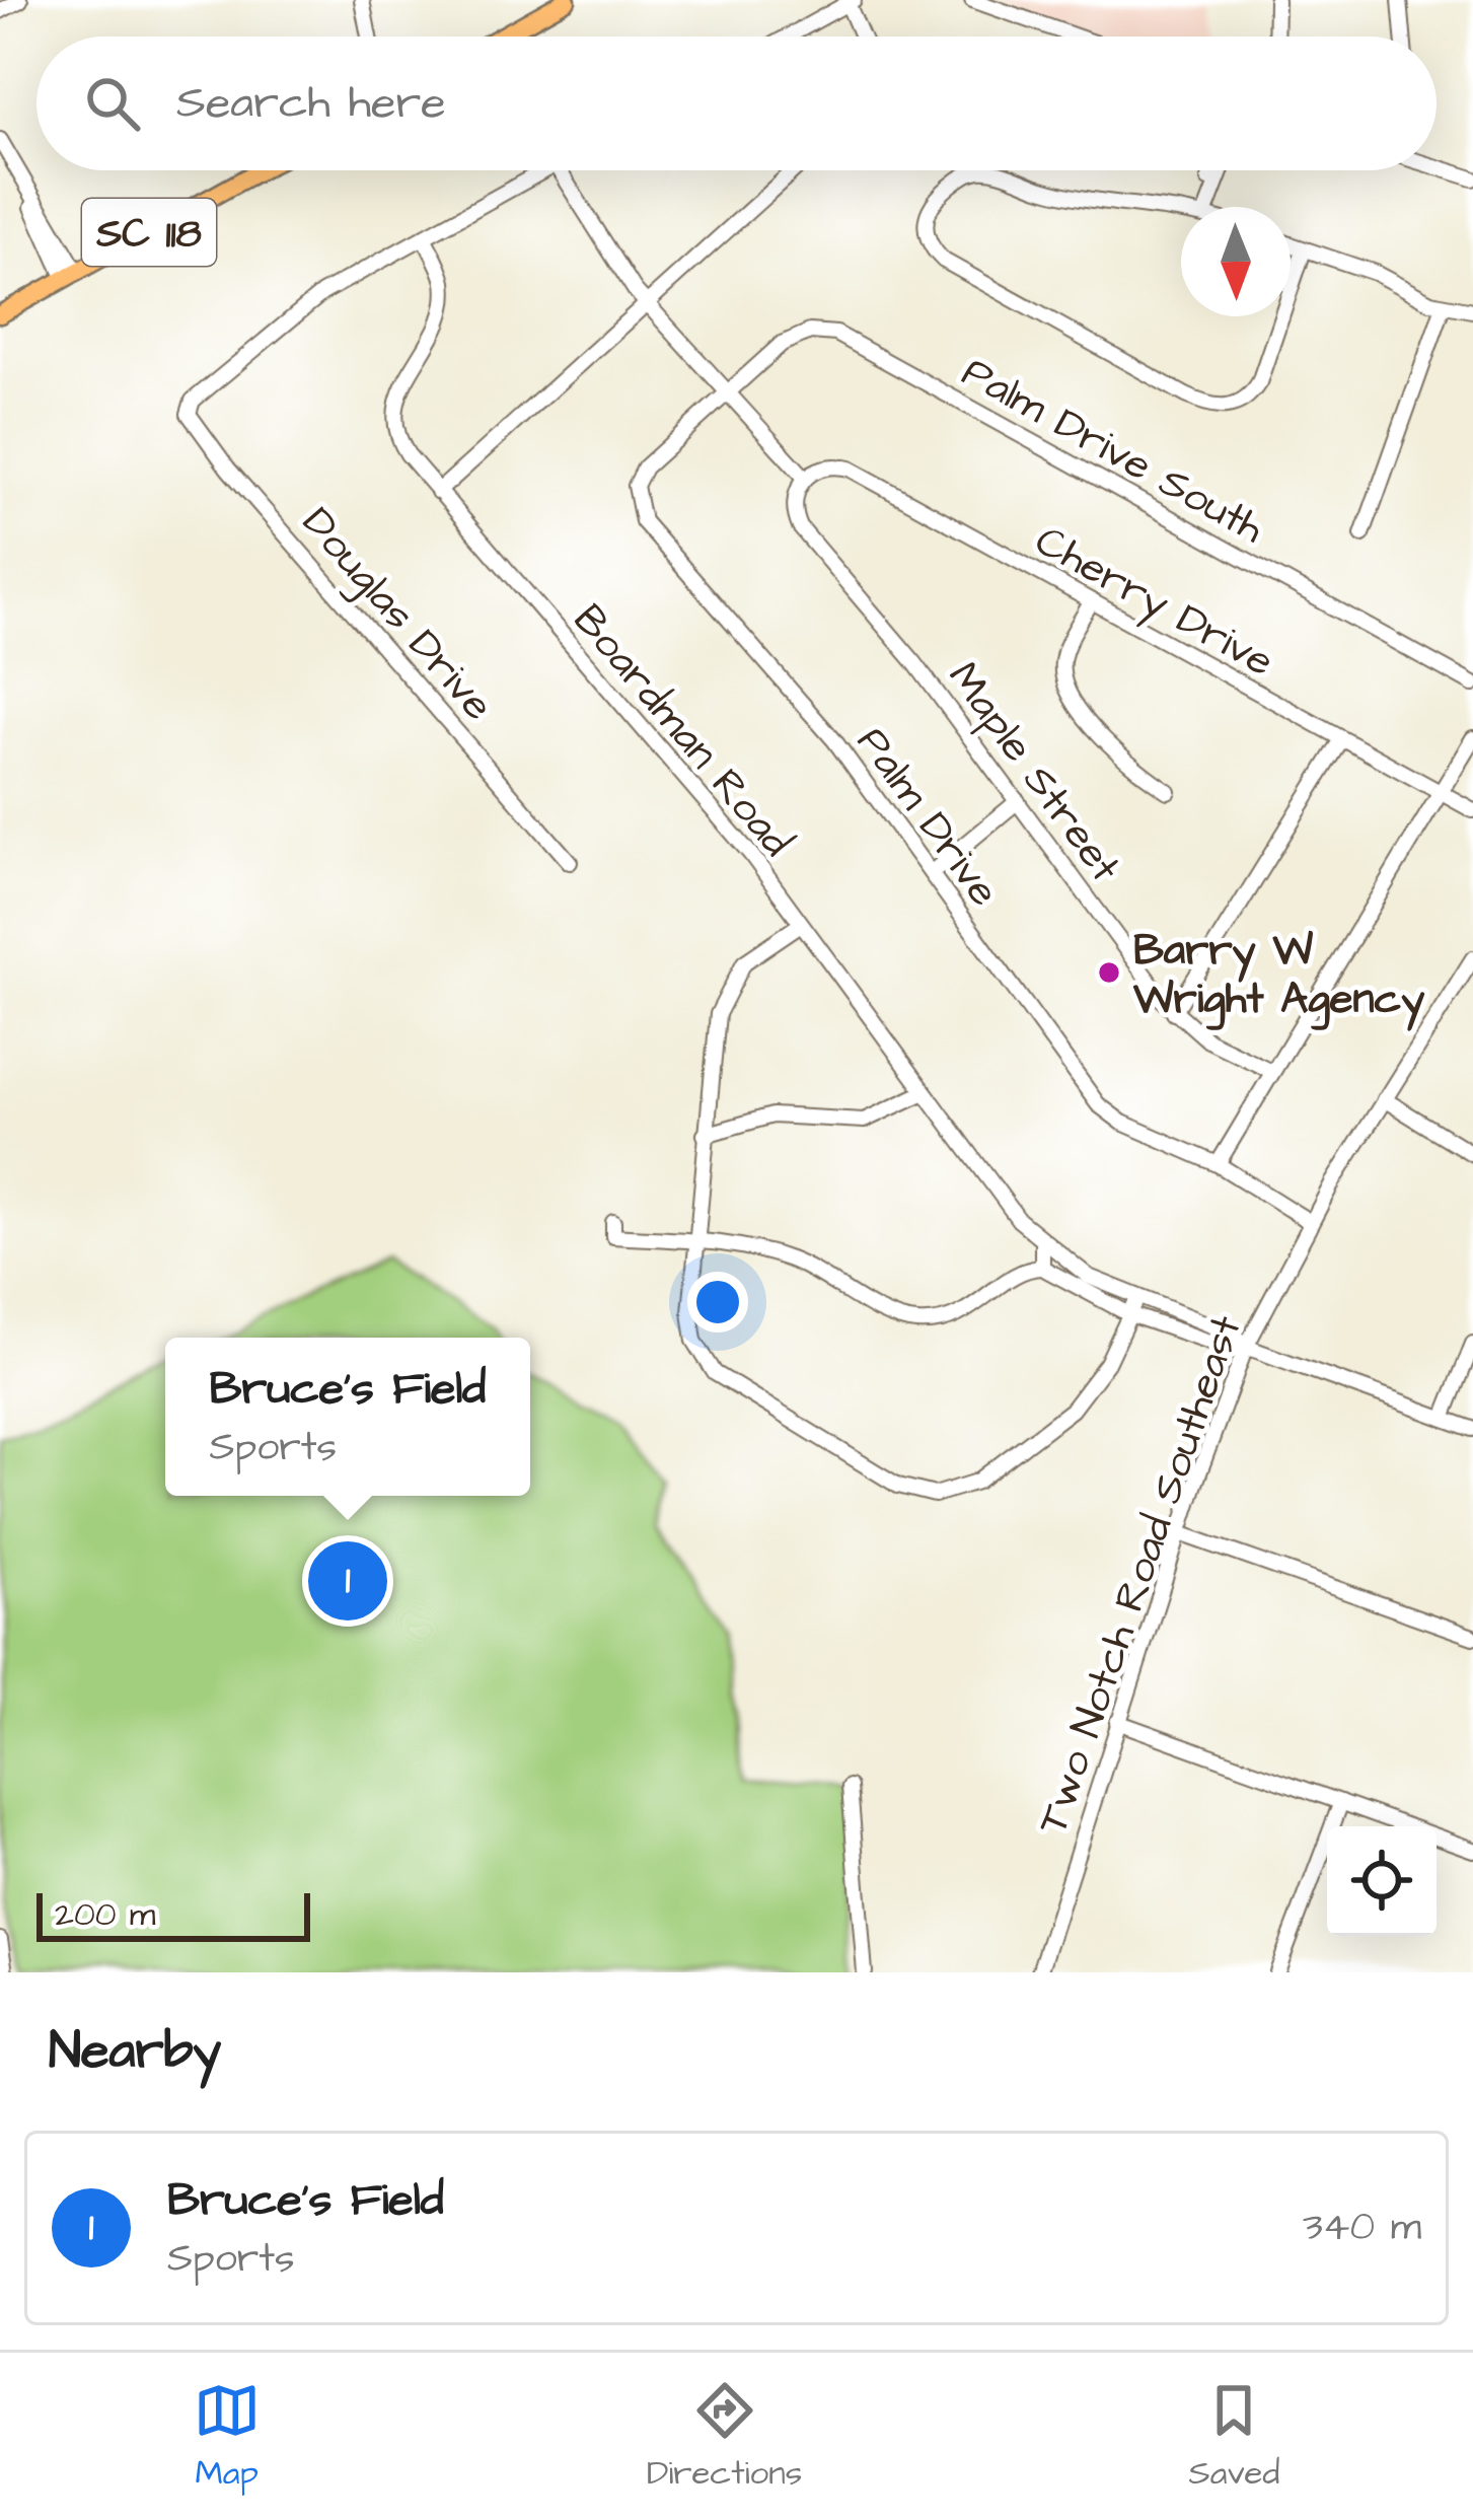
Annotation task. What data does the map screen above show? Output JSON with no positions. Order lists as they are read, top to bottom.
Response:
{
  "streets": {
    "main road": ["SC 118"],
    "street": [
      "Palm Drive South",
      "Cherry Drive",
      "Douglas Drive",
      "Boardman Road",
      "Maple Street",
      "Palm Drive",
      "Two Notch Road Southeast"
    ]
  },
  "crossings": [
    ["Palm Drive South", "Palm Drive"],
    ["Cherry Drive", "Maple Street"],
    ["Douglas Drive", "Boardman Road"],
    ["Boardman Road", "Two Notch Road Southeast"],
    ["Palm Drive", "Two Notch Road Southeast"]
  ],
  "places": ["Barry W Wright Agency"],
  "scale_bar": "200 m",
  "north": "bottom",
  "page": {
    "search": "Search here",
    "popup": ["Bruce's Field", "Sports"],
    "pins": "1",
    "scale": "200 m",
    "heading": "Nearby",
    "list": [
      {
        "mark": "1",
        "name": "Bruce's Field",
        "note": "Sports",
        "value": "340 m"
      }
    ],
    "nav": ["Map", "Directions", "Saved"]
  }
}
